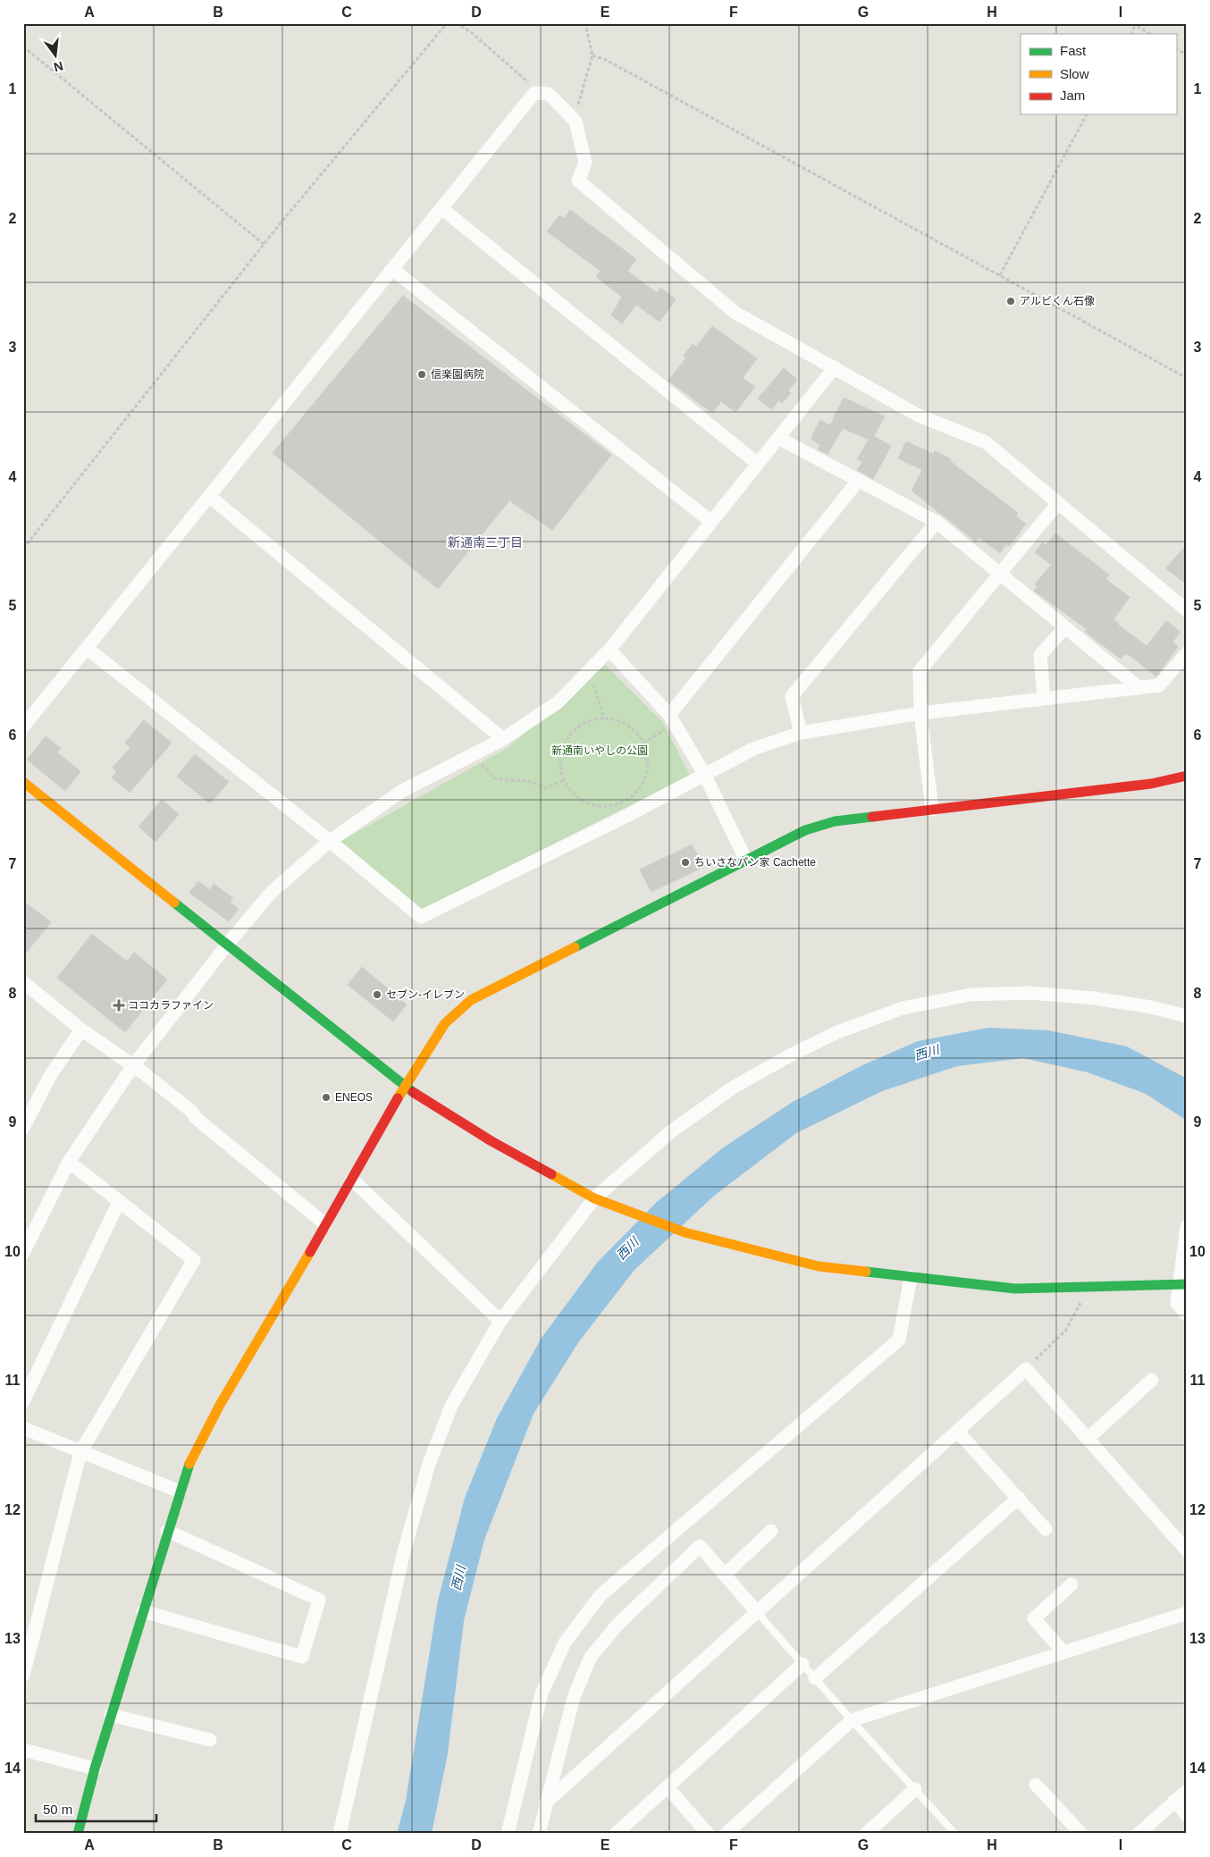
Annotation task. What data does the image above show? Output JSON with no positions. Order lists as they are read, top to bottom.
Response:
{
  "districts": ["新通南三丁目"],
  "water": ["西川"],
  "parks": ["新通南いやしの公園"],
  "places": {
    "other": [
      "アルビくん石像",
      "信楽園病院",
      "ちいさなパン家 Cachette",
      "セブン-イレブン",
      "ENEOS"
    ],
    "health": ["ココカラファイン"]
  },
  "legend": ["Fast", "Slow", "Jam"],
  "scale_bar": "50 m",
  "north": "bottom",
  "grid": {
    "columns": [
      "A",
      "B",
      "C",
      "D",
      "E",
      "F",
      "G",
      "H",
      "I"
    ],
    "rows": [
      "1",
      "2",
      "3",
      "4",
      "5",
      "6",
      "7",
      "8",
      "9",
      "10",
      "11",
      "12",
      "13",
      "14"
    ]
  }
}
